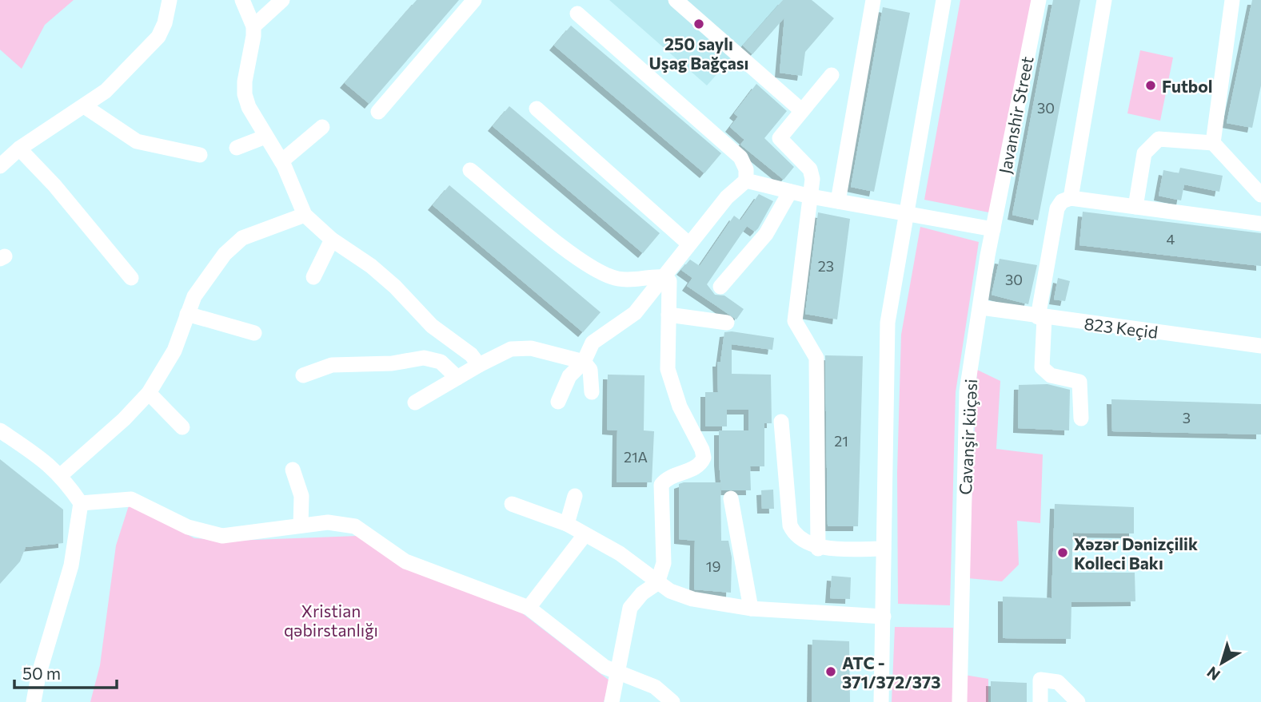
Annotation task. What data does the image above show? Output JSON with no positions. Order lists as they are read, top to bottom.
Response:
{
  "streets": {
    "street": ["Javanshir Street", "823 Keçid", "Cavanşir küçəsi"]
  },
  "crossings": [
    ["Javanshir Street", "Cavanşir küçəsi"],
    ["823 Keçid", "Cavanşir küçəsi"]
  ],
  "parks": ["Xristian qəbirstanlığı"],
  "places": [
    "250 saylı Uşag Bağçası",
    "Futbol",
    "Xəzər Dənizçilik Kolleci Bakı",
    "ATC - 371/372/373"
  ],
  "house_numbers": [
    "30",
    "4",
    "23",
    "30",
    "3",
    "21",
    "21A",
    "19"
  ],
  "scale_bar": "50 m",
  "north": "bottom left"
}
